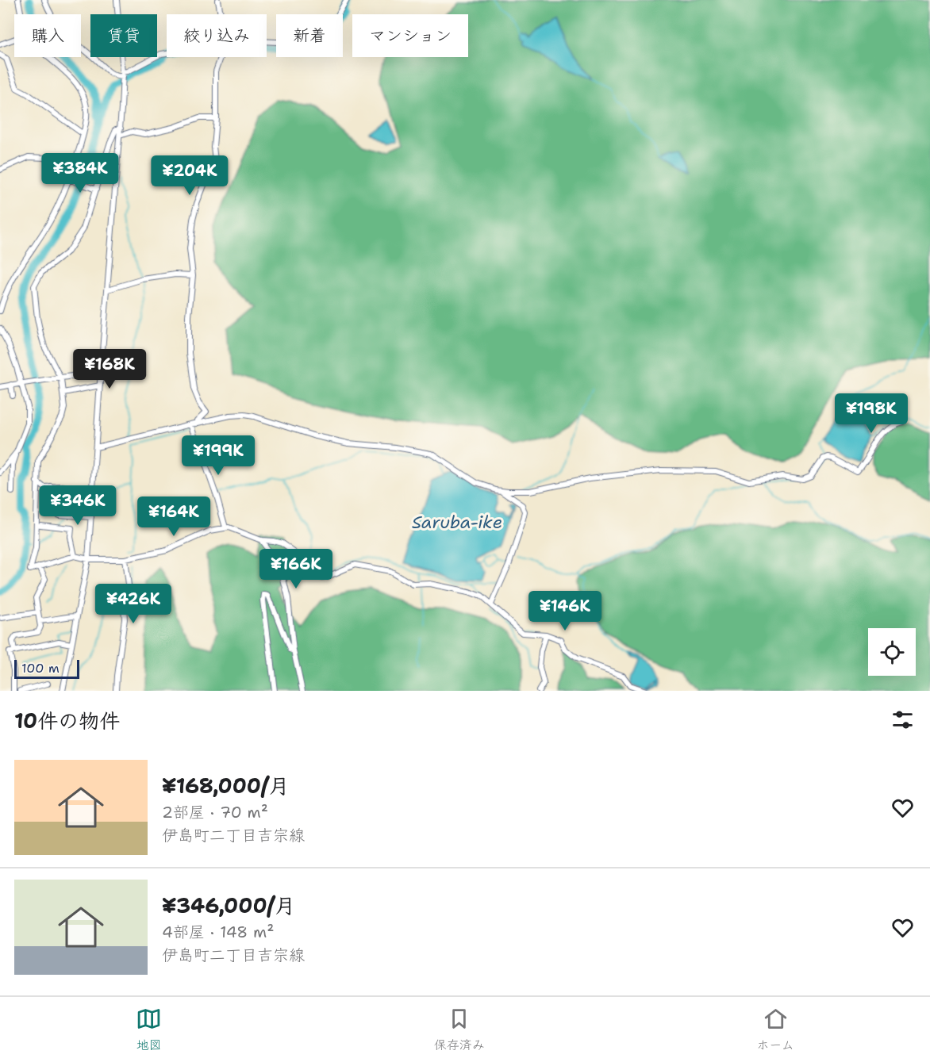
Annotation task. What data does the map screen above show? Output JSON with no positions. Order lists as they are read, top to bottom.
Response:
{
  "water": ["Saruba-ike"],
  "scale_bar": "100 m",
  "page": {
    "chip": [
      "購入",
      "賃貸",
      "絞り込み",
      "新着",
      "マンション"
    ],
    "price": [
      "¥384K",
      "¥204K",
      "¥168K",
      "¥198K",
      "¥199K",
      "¥346K",
      "¥164K",
      "¥166K",
      "¥426K",
      "¥146K"
    ],
    "scale": "100 m",
    "heading": "10件の物件",
    "list": [
      {
        "name": "¥168,000/月",
        "note": "2部屋 · 70 m² · 伊島町二丁目吉宗線"
      },
      {
        "name": "¥346,000/月",
        "note": "4部屋 · 148 m² · 伊島町二丁目吉宗線"
      }
    ],
    "tabs": ["地図", "保存済み", "ホーム"]
  }
}
